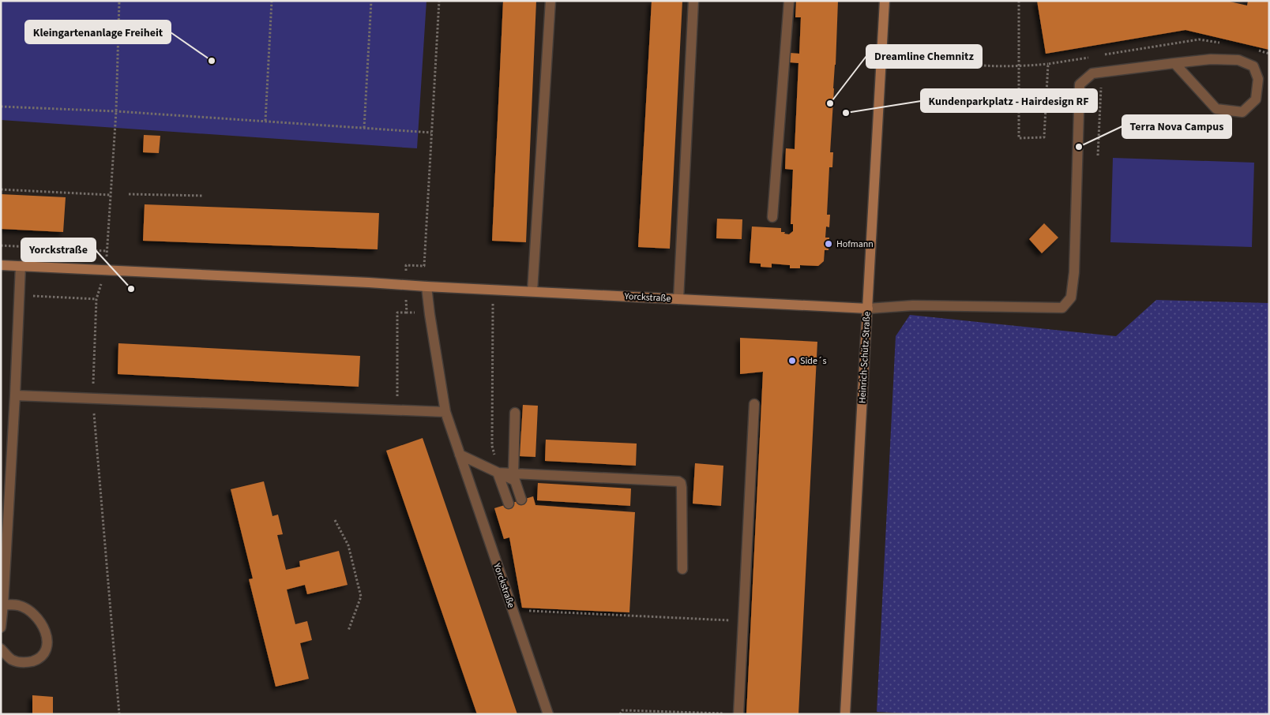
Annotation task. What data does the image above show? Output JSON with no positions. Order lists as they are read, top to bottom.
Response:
{
  "streets": {
    "main road": ["Yorckstraße", "Heinrich-Schütz-Straße"]
  },
  "crossings": [
    ["Yorckstraße", "Heinrich-Schütz-Straße"]
  ],
  "places": [
    "Kleingartenanlage Freiheit",
    "Dreamline Chemnitz",
    "Kundenparkplatz - Hairdesign RF",
    "Terra Nova Campus",
    "Hofmann",
    "Yorckstraße",
    "Side´s"
  ]
}
